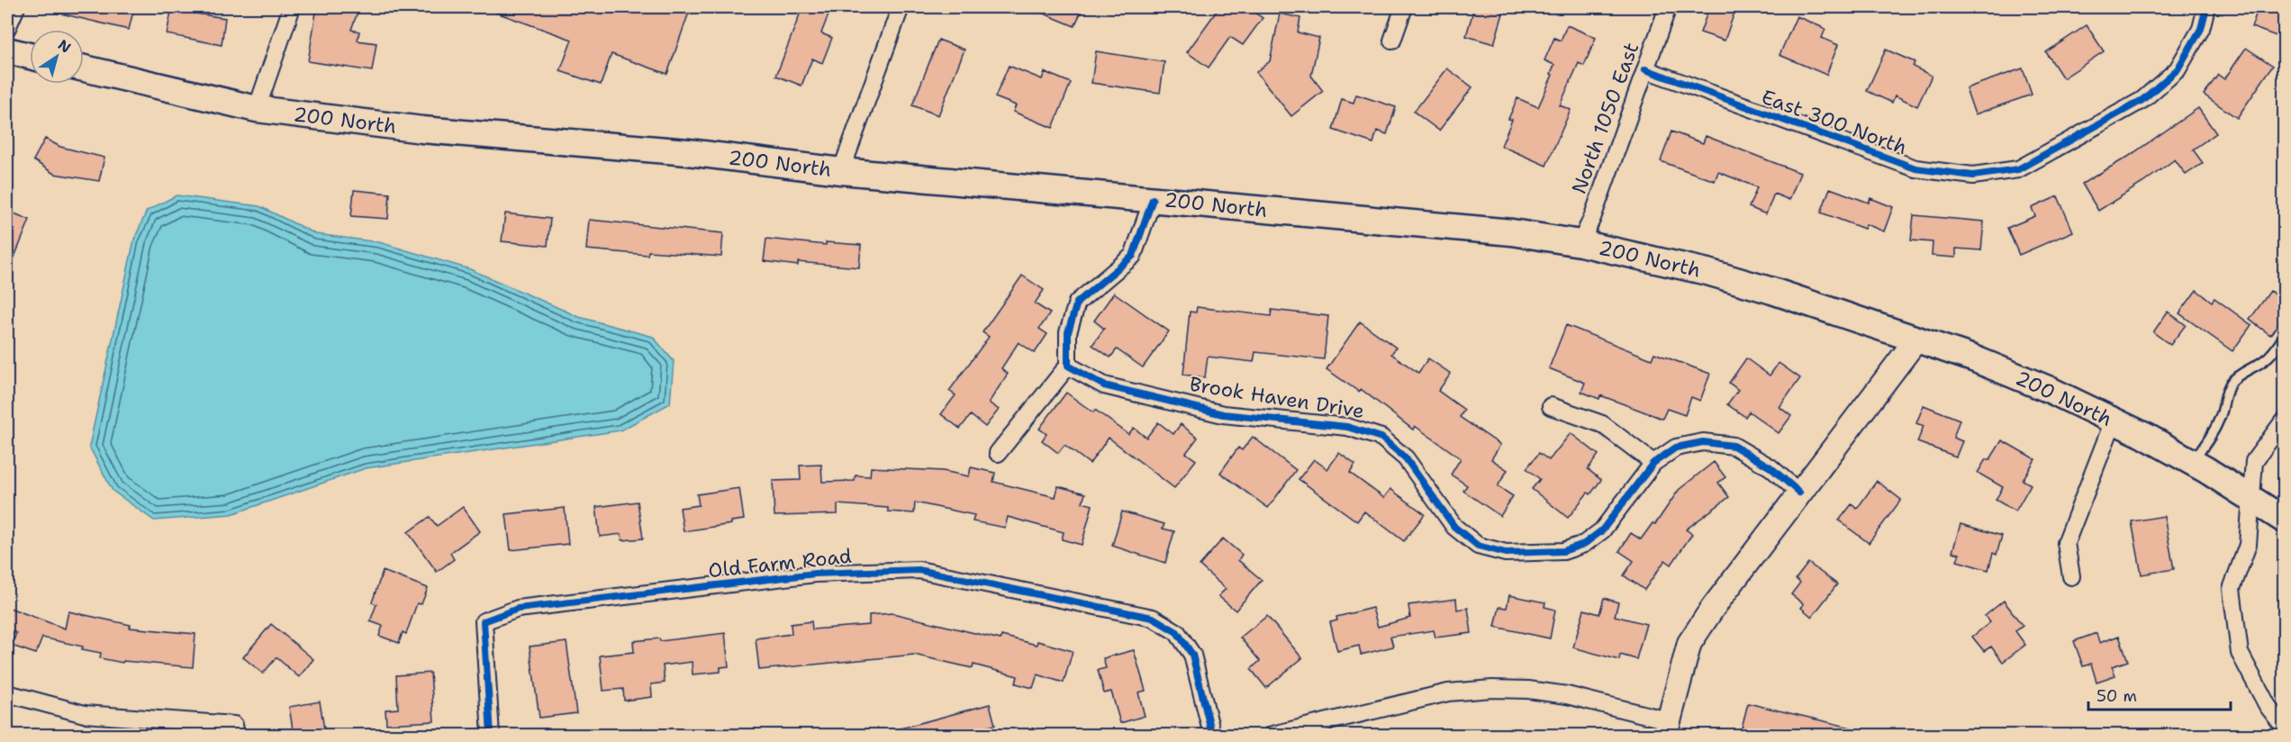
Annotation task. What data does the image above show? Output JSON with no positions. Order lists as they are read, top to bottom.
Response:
{
  "streets": {
    "main road": ["200 North"],
    "street": [
      "North 1050 East",
      "East 300 North",
      "Brook Haven Drive",
      "Old Farm Road"
    ]
  },
  "crossings": [
    ["North 1050 East", "200 North"],
    ["North 1050 East", "East 300 North"]
  ],
  "scale_bar": "50 m",
  "north": "top right"
}
